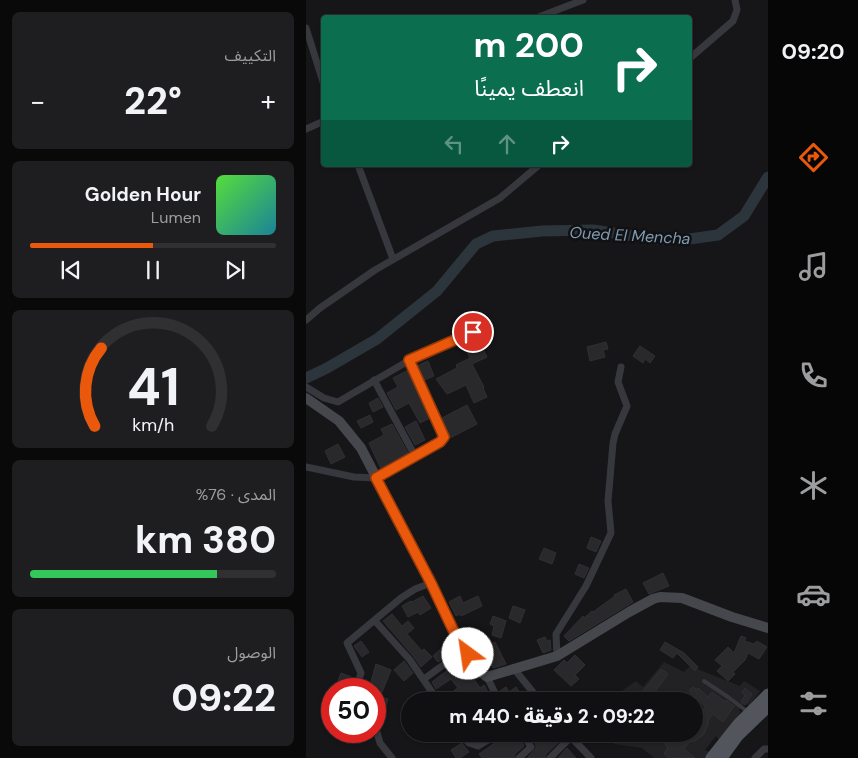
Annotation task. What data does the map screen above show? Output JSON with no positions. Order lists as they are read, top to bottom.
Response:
{
  "water": ["Oued El Mencha"],
  "page": {
    "tabs": "09:20",
    "tile": [
      "التكييف",
      ["المدى · 76%", "380 km"],
      ["الوصول", "09:22"]
    ],
    "turn": ["200 m", "انعطف يمينًا"],
    "heat": ["−", "22°", "+"],
    "song": ["Golden Hour", "Lumen"],
    "limit": "50",
    "trip": "09:22 · 2 دقيقة · 440 m",
    "gauge": ["41", "km/h"]
  }
}
